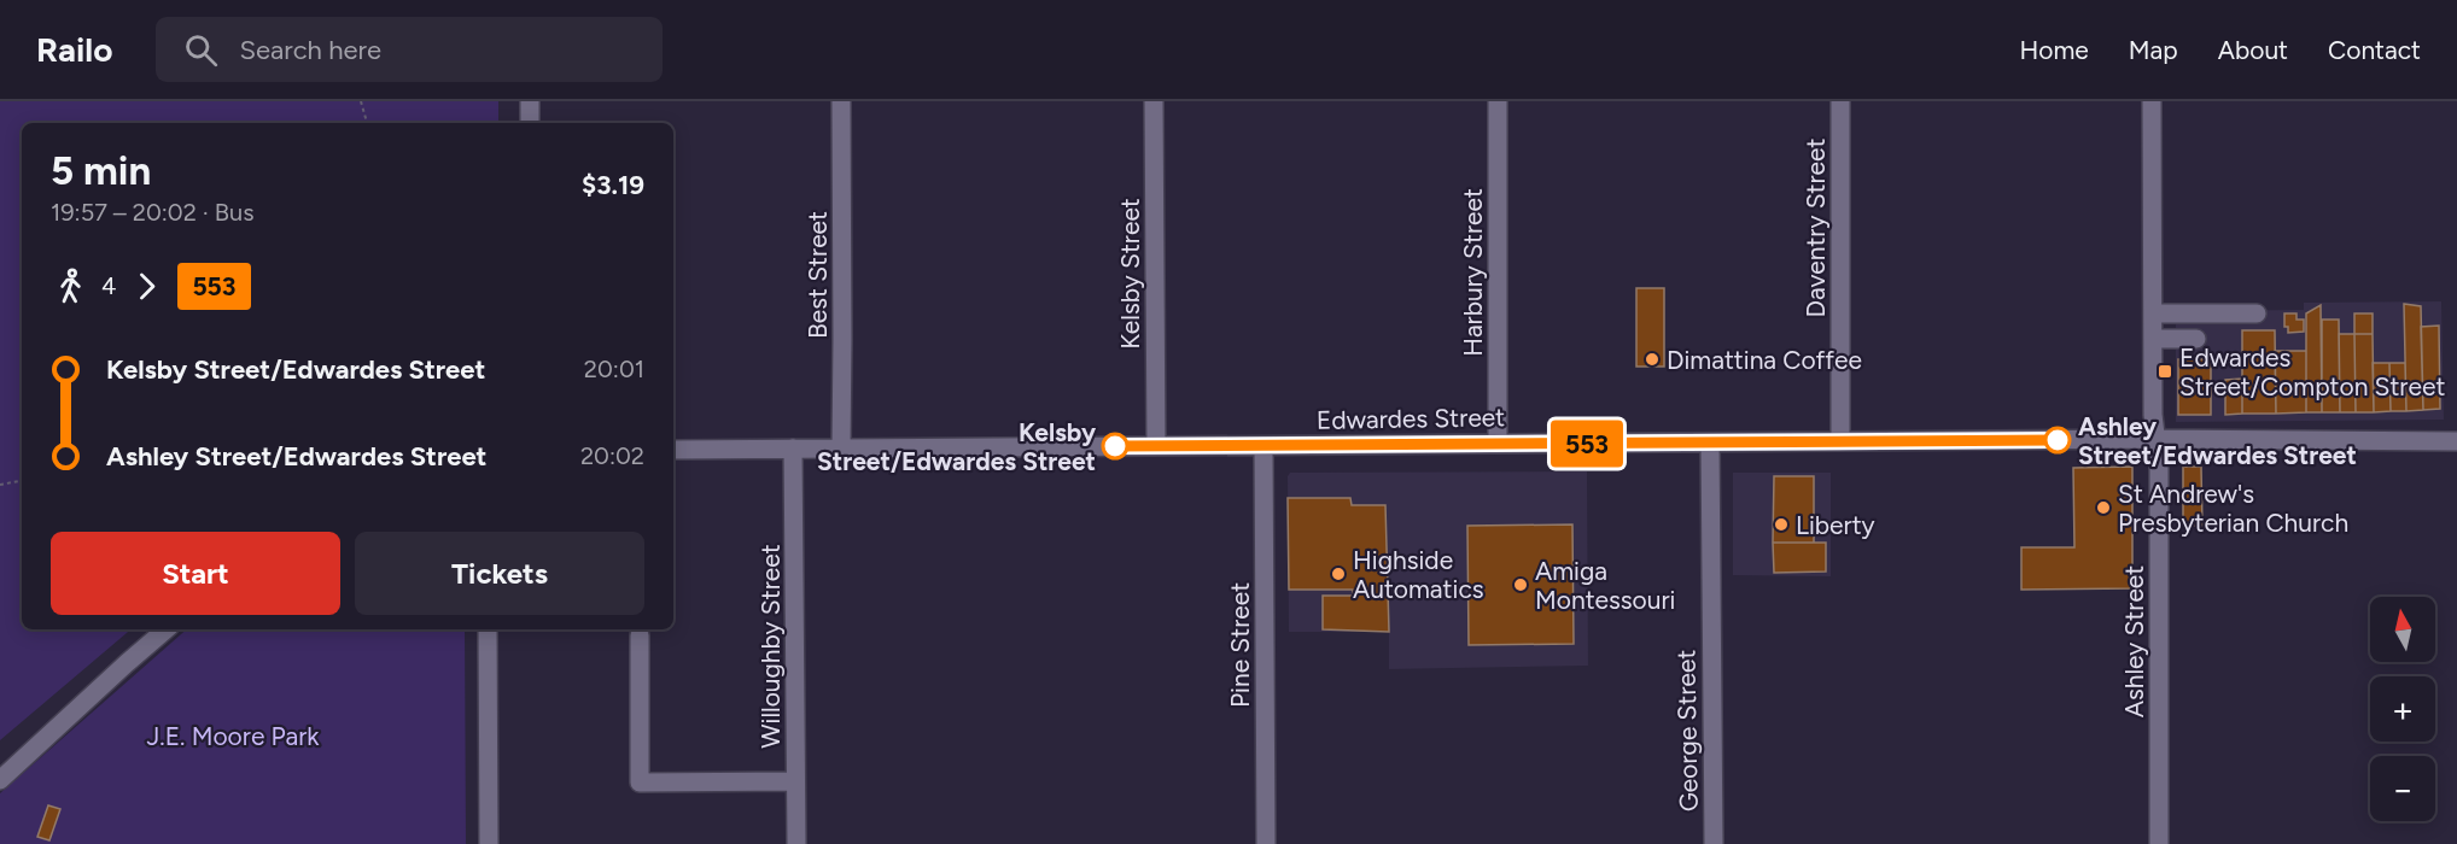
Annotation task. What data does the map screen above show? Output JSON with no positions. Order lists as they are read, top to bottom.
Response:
{
  "streets": {
    "street": [
      "Daventry Street",
      "Harbury Street",
      "Kelsby Street",
      "Best Street",
      "Edwardes Street",
      "Ashley Street",
      "Pine Street",
      "Willoughby Street",
      "George Street"
    ]
  },
  "crossings": [
    ["Daventry Street", "Edwardes Street"],
    ["Harbury Street", "Edwardes Street"],
    ["Kelsby Street", "Edwardes Street"],
    ["Best Street", "Edwardes Street"],
    ["Edwardes Street", "Ashley Street"],
    ["Edwardes Street", "Pine Street"],
    ["Edwardes Street", "Willoughby Street"],
    ["Edwardes Street", "George Street"]
  ],
  "parks": ["J.E. Moore Park"],
  "places": {
    "other": [
      "Dimattina Coffee",
      "Ashley Street/Edwardes Street",
      "Kelsby Street/Edwardes Street",
      "St Andrew's Presbyterian Church",
      "Liberty",
      "Highside Automatics",
      "Amiga Montessouri"
    ],
    "transit": ["Edwardes Street/Compton Street"]
  },
  "lines": ["bus line 553"],
  "north": "top",
  "page": {
    "header": "Railo",
    "search": "Search here",
    "nav": [
      "Home",
      "Map",
      "About",
      "Contact"
    ],
    "on_map": "553",
    "heading": ["5 min", "19:57 – 20:02 · Bus", "$3.19"],
    "legs": ["4", "553"],
    "list": [
      {
        "name": "Kelsby Street/Edwardes Street",
        "value": "20:01"
      },
      {
        "name": "Ashley Street/Edwardes Street",
        "value": "20:02"
      }
    ],
    "buttons": ["Start", "Tickets"],
    "map_buttons": ["+", "−"]
  }
}
